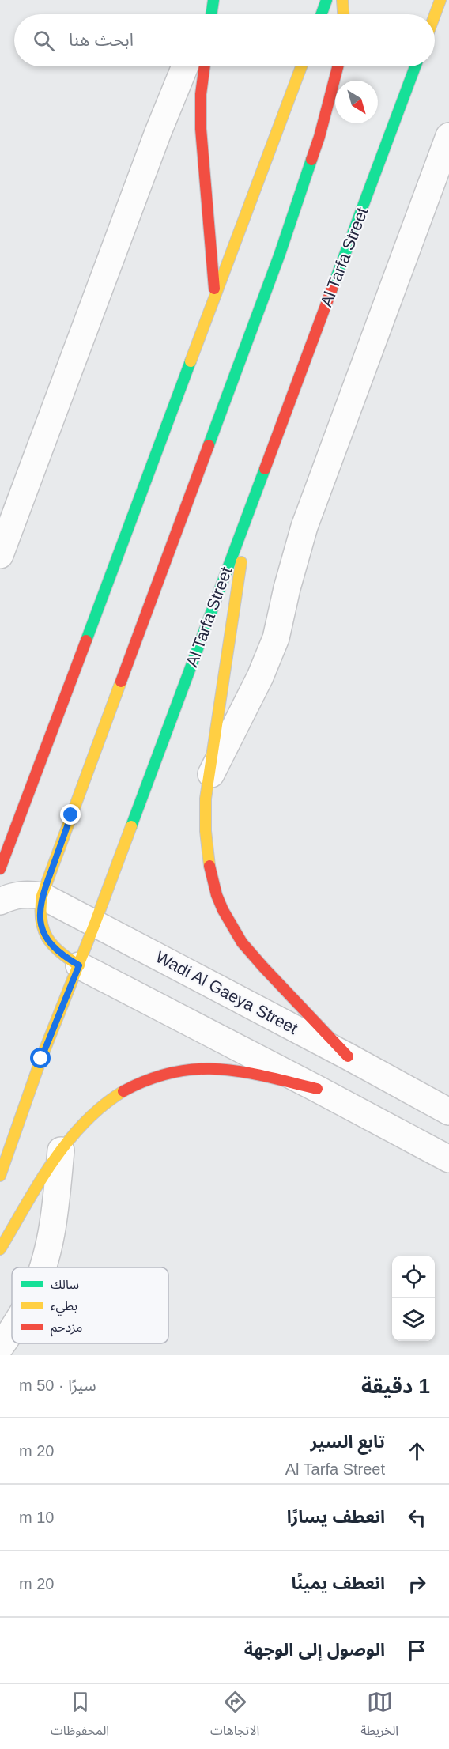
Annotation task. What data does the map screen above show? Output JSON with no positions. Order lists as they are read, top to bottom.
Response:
{
  "streets": {
    "main road": ["Al Tarfa Street"],
    "street": ["Wadi Al Gaeya Street"]
  },
  "crossings": [
    ["Al Tarfa Street", "Wadi Al Gaeya Street"]
  ],
  "legend": ["سالك", "بطيء", "مزدحم"],
  "north": "bottom right",
  "page": {
    "search": "ابحث هنا",
    "heading": ["1 دقيقة", "سيرًا · 50 m"],
    "list": [
      ["تابع السير", "Al Tarfa Street", "20 m"],
      ["انعطف يسارًا", "10 m"],
      ["انعطف يمينًا", "20 m"],
      "الوصول إلى الوجهة"
    ],
    "nav": ["الخريطة", "الاتجاهات", "المحفوظات"]
  }
}
